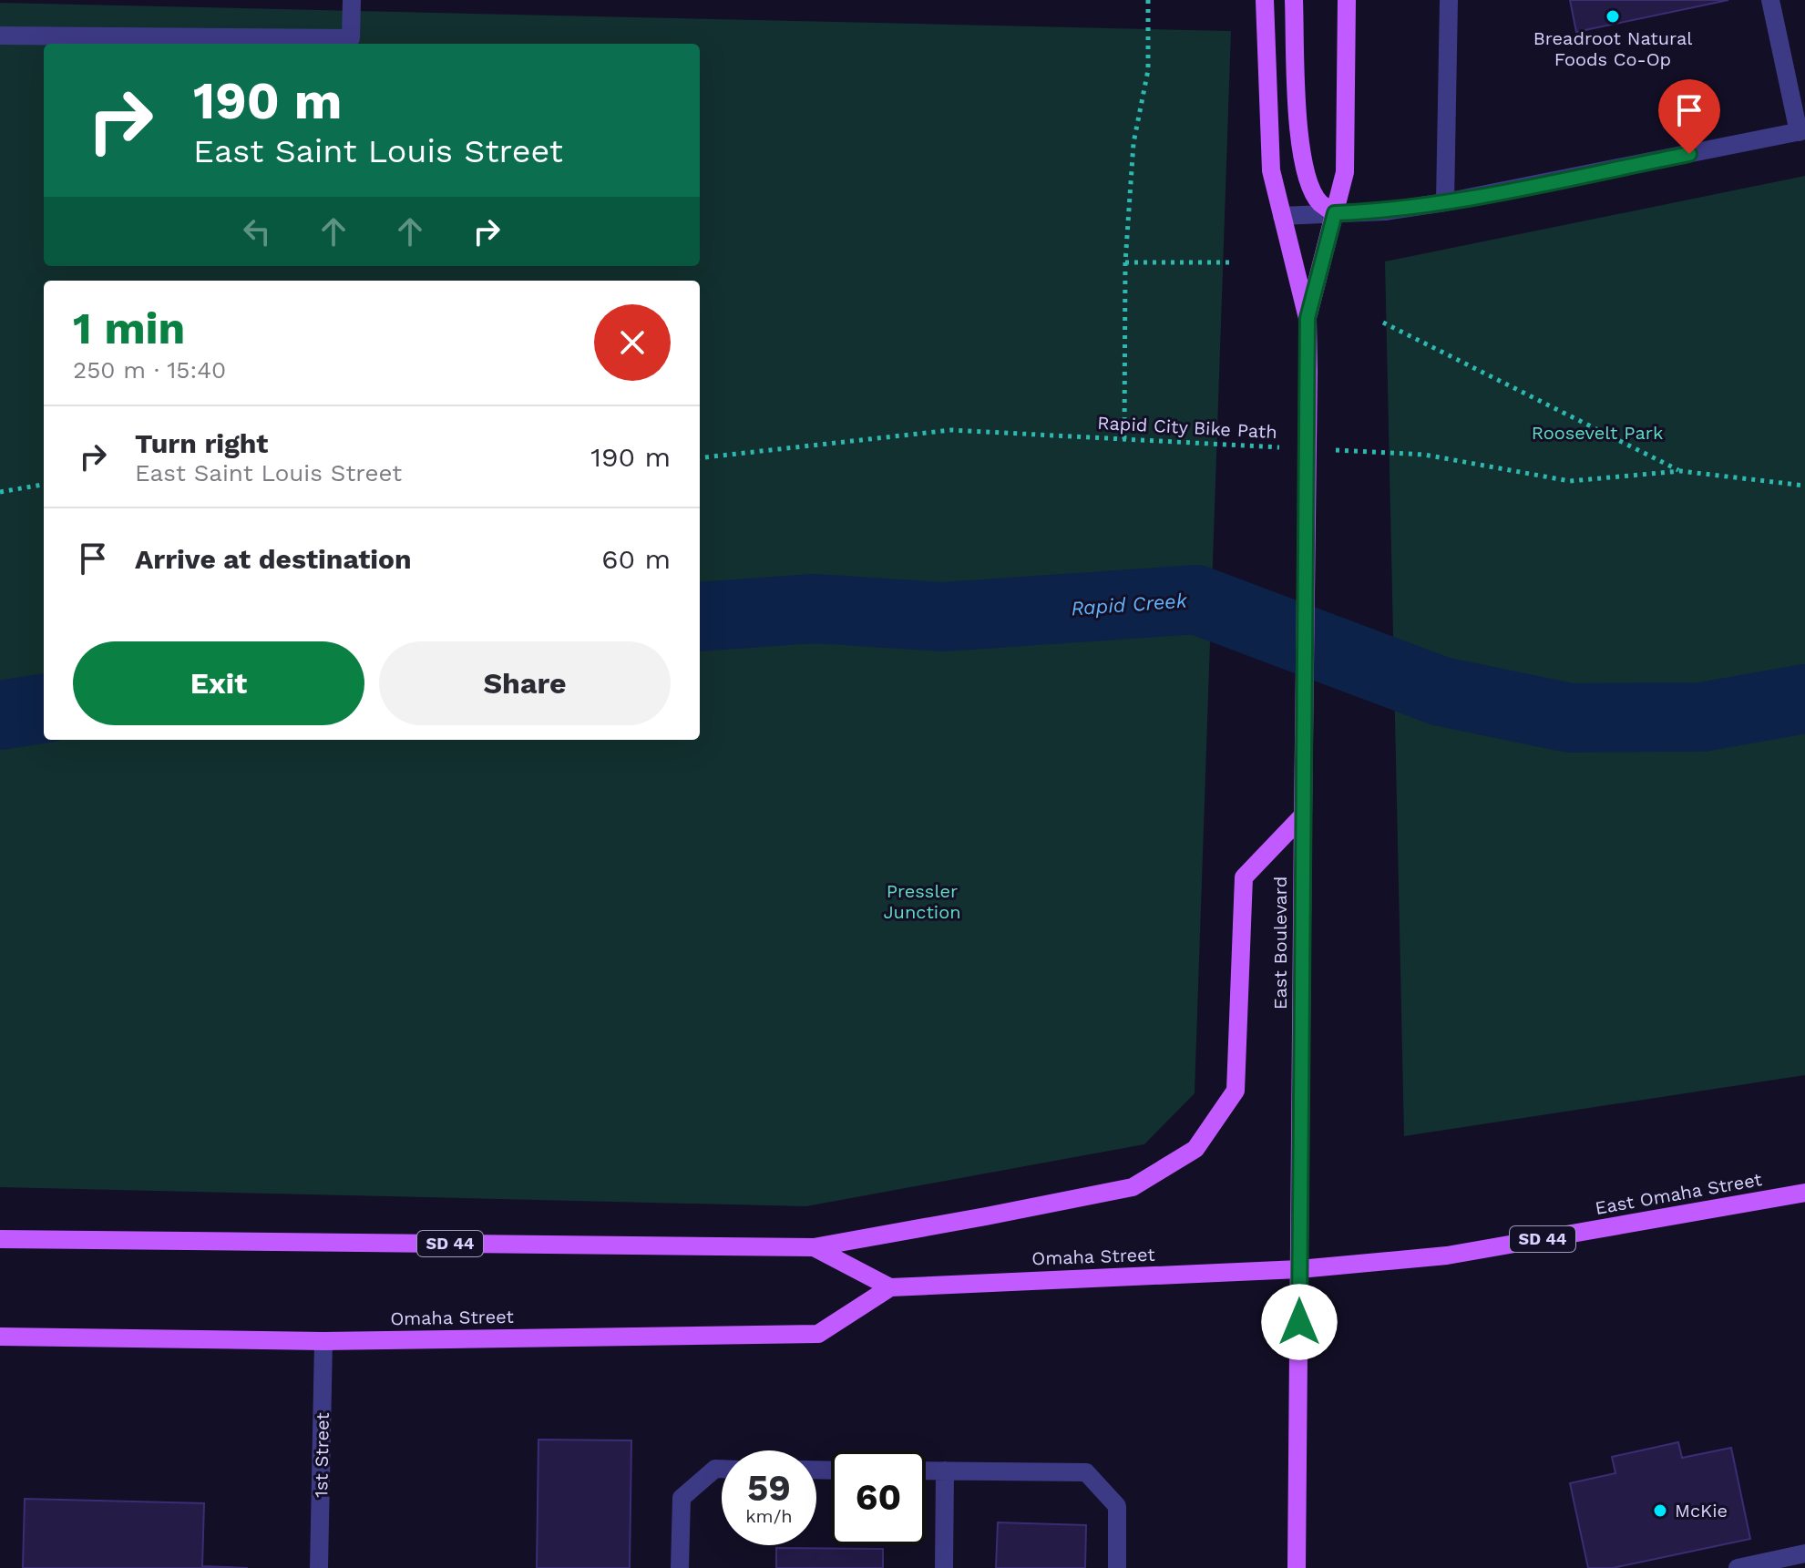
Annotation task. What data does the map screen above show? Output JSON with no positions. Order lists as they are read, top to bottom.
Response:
{
  "streets": {
    "main road": [
      "East Boulevard",
      "East Omaha Street",
      "SD 44",
      "Omaha Street"
    ],
    "street": ["1st Street"],
    "path": ["Rapid City Bike Path"]
  },
  "crossings": [
    ["East Boulevard", "East Omaha Street"],
    ["East Boulevard", "Omaha Street"],
    ["East Omaha Street", "Omaha Street"],
    ["SD 44", "Omaha Street"],
    ["Omaha Street", "1st Street"]
  ],
  "water": ["Rapid Creek"],
  "parks": ["Roosevelt Park", "Pressler Junction"],
  "places": ["Breadroot Natural Foods Co-Op", "McKie"],
  "page": {
    "turn": ["190 m", "East Saint Louis Street"],
    "heading": ["1 min", "250 m · 15:40"],
    "list": [
      {
        "name": "Turn right",
        "note": "East Saint Louis Street",
        "value": "190 m"
      },
      {
        "name": "Arrive at destination",
        "value": "60 m"
      }
    ],
    "buttons": ["Exit", "Share"],
    "speed": "59 km/h",
    "limit": "60"
  }
}
